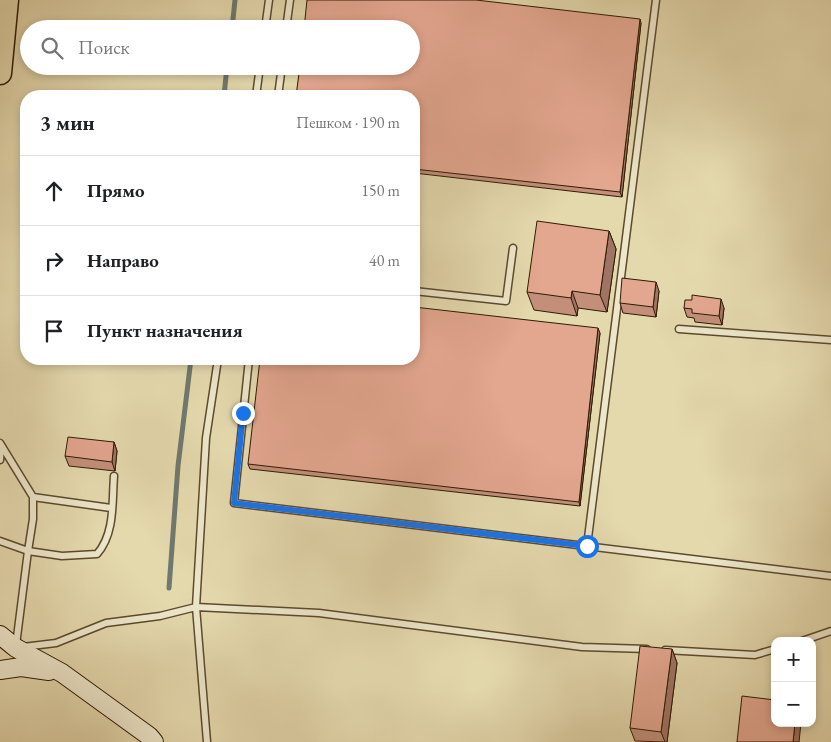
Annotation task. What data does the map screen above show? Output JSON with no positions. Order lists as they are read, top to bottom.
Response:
{
  "page": {
    "search": "Поиск",
    "heading": ["3 мин", "Пешком · 190 m"],
    "list": [
      ["Прямо", "150 m"],
      ["Направо", "40 m"],
      "Пункт назначения"
    ],
    "map_buttons": ["+", "−"]
  }
}
